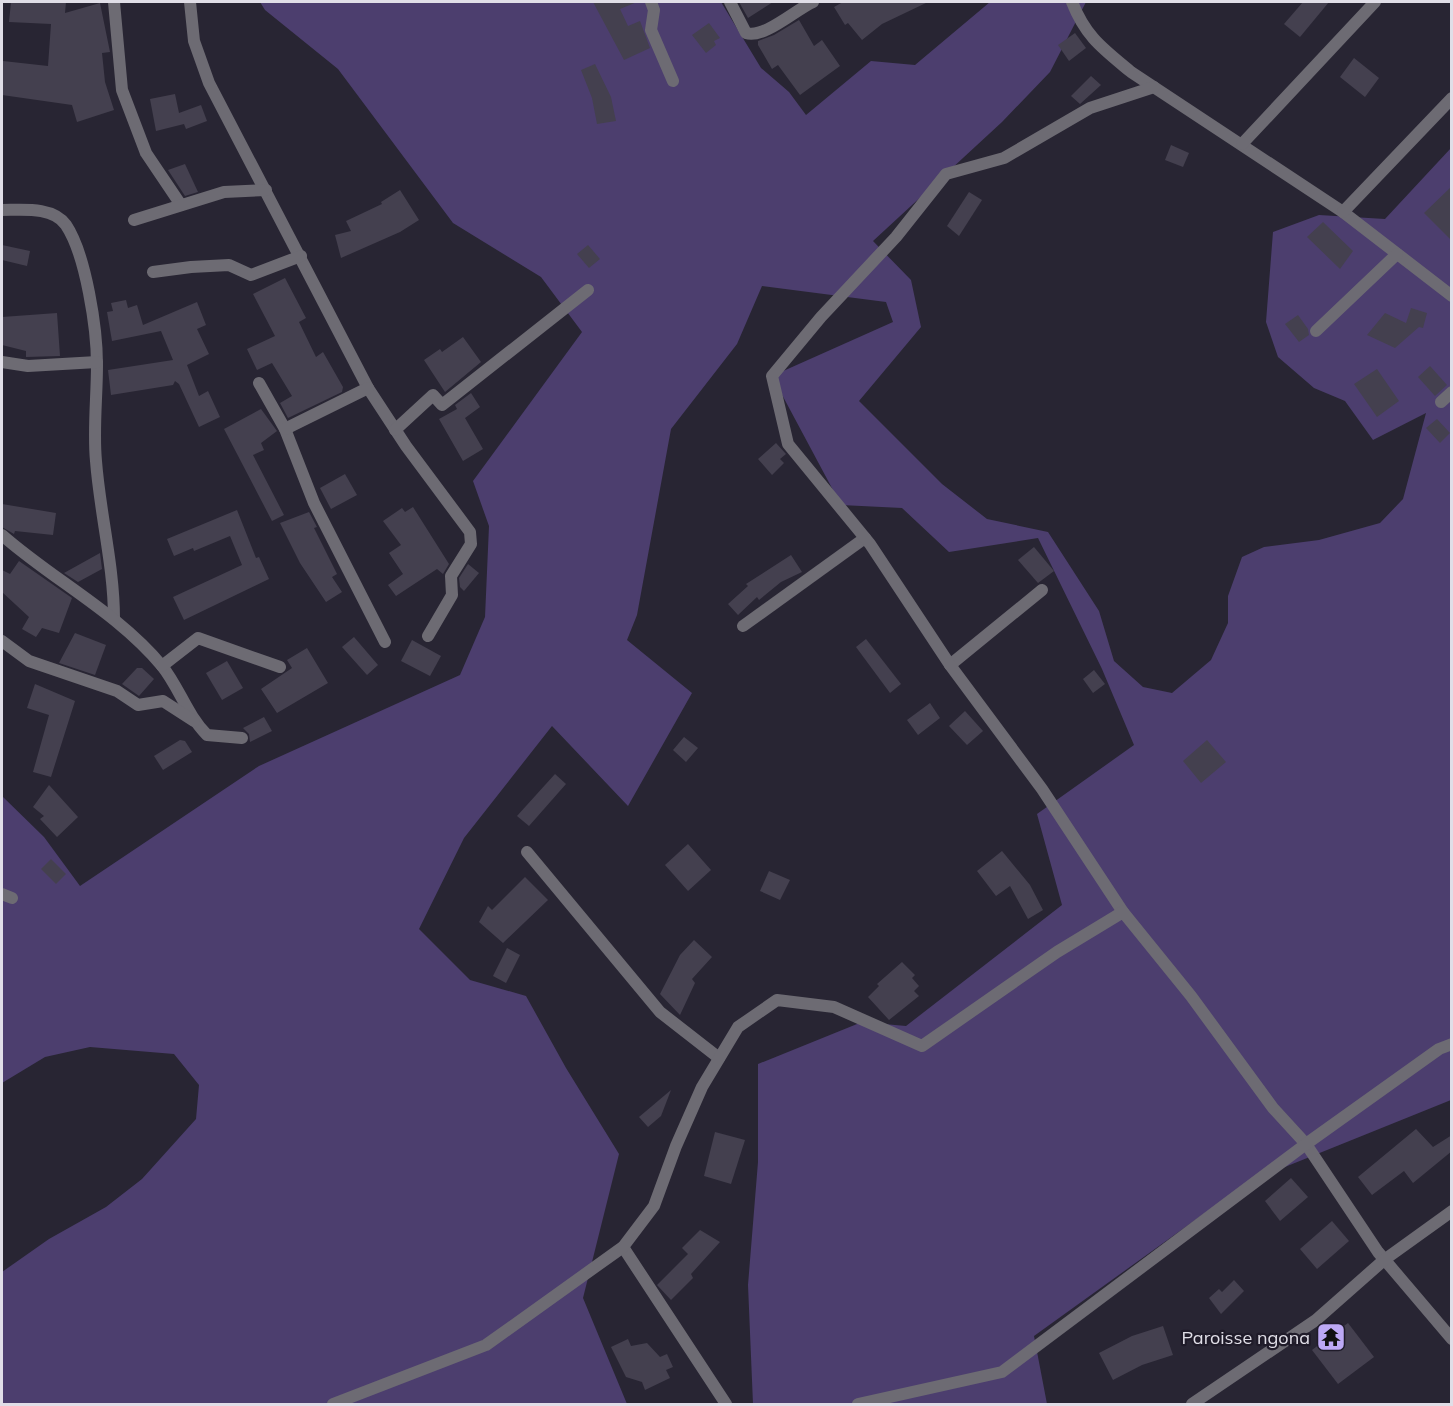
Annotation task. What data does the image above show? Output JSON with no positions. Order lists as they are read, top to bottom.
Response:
{
  "places": {
    "temple": ["Paroisse ngona"]
  }
}
